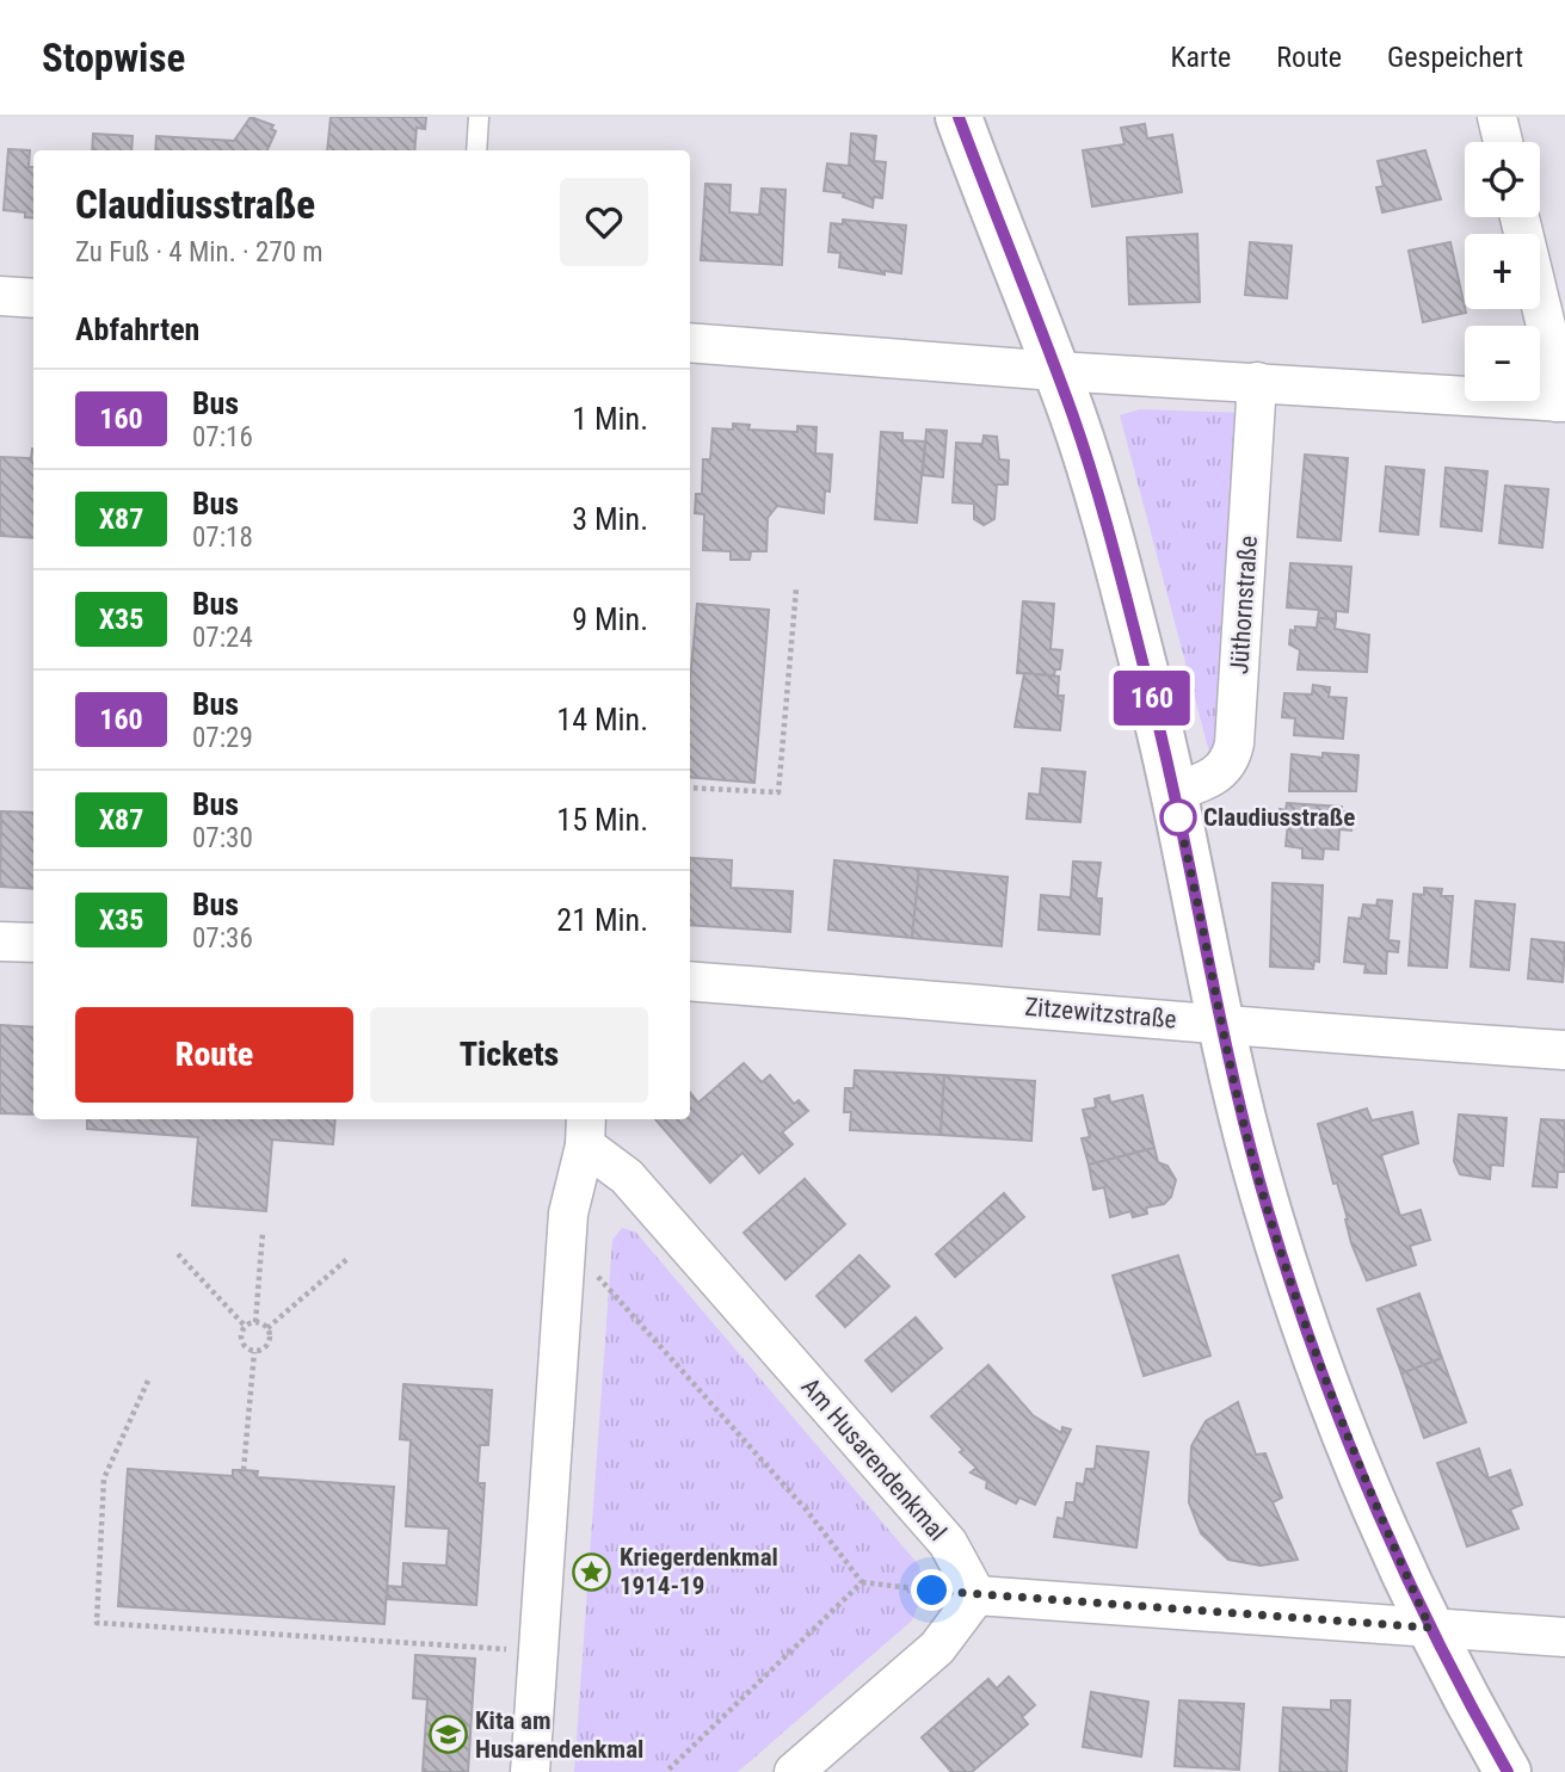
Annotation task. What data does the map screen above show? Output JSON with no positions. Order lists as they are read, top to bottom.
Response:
{
  "streets": {
    "street": ["Jüthornstraße", "Zitzewitzstraße", "Am Husarendenkmal"]
  },
  "places": {
    "other": ["Claudiusstraße"],
    "place": ["Kriegerdenkmal 1914-19"],
    "school or university": ["Kita am Husarendenkmal"]
  },
  "lines": ["bus line 160"],
  "page": {
    "header": "Stopwise",
    "nav": ["Karte", "Route", "Gespeichert"],
    "on_map": "160",
    "map_buttons": ["+", "−"],
    "heading": [
      ["Claudiusstraße", "Zu Fuß · 4 Min. · 270 m"],
      "Abfahrten"
    ],
    "list": [
      {
        "mark": "160",
        "name": "Bus",
        "note": "07:16",
        "value": "1 Min."
      },
      {
        "mark": "X87",
        "name": "Bus",
        "note": "07:18",
        "value": "3 Min."
      },
      {
        "mark": "X35",
        "name": "Bus",
        "note": "07:24",
        "value": "9 Min."
      },
      {
        "mark": "160",
        "name": "Bus",
        "note": "07:29",
        "value": "14 Min."
      },
      {
        "mark": "X87",
        "name": "Bus",
        "note": "07:30",
        "value": "15 Min."
      },
      {
        "mark": "X35",
        "name": "Bus",
        "note": "07:36",
        "value": "21 Min."
      }
    ],
    "buttons": ["Route", "Tickets"]
  }
}
